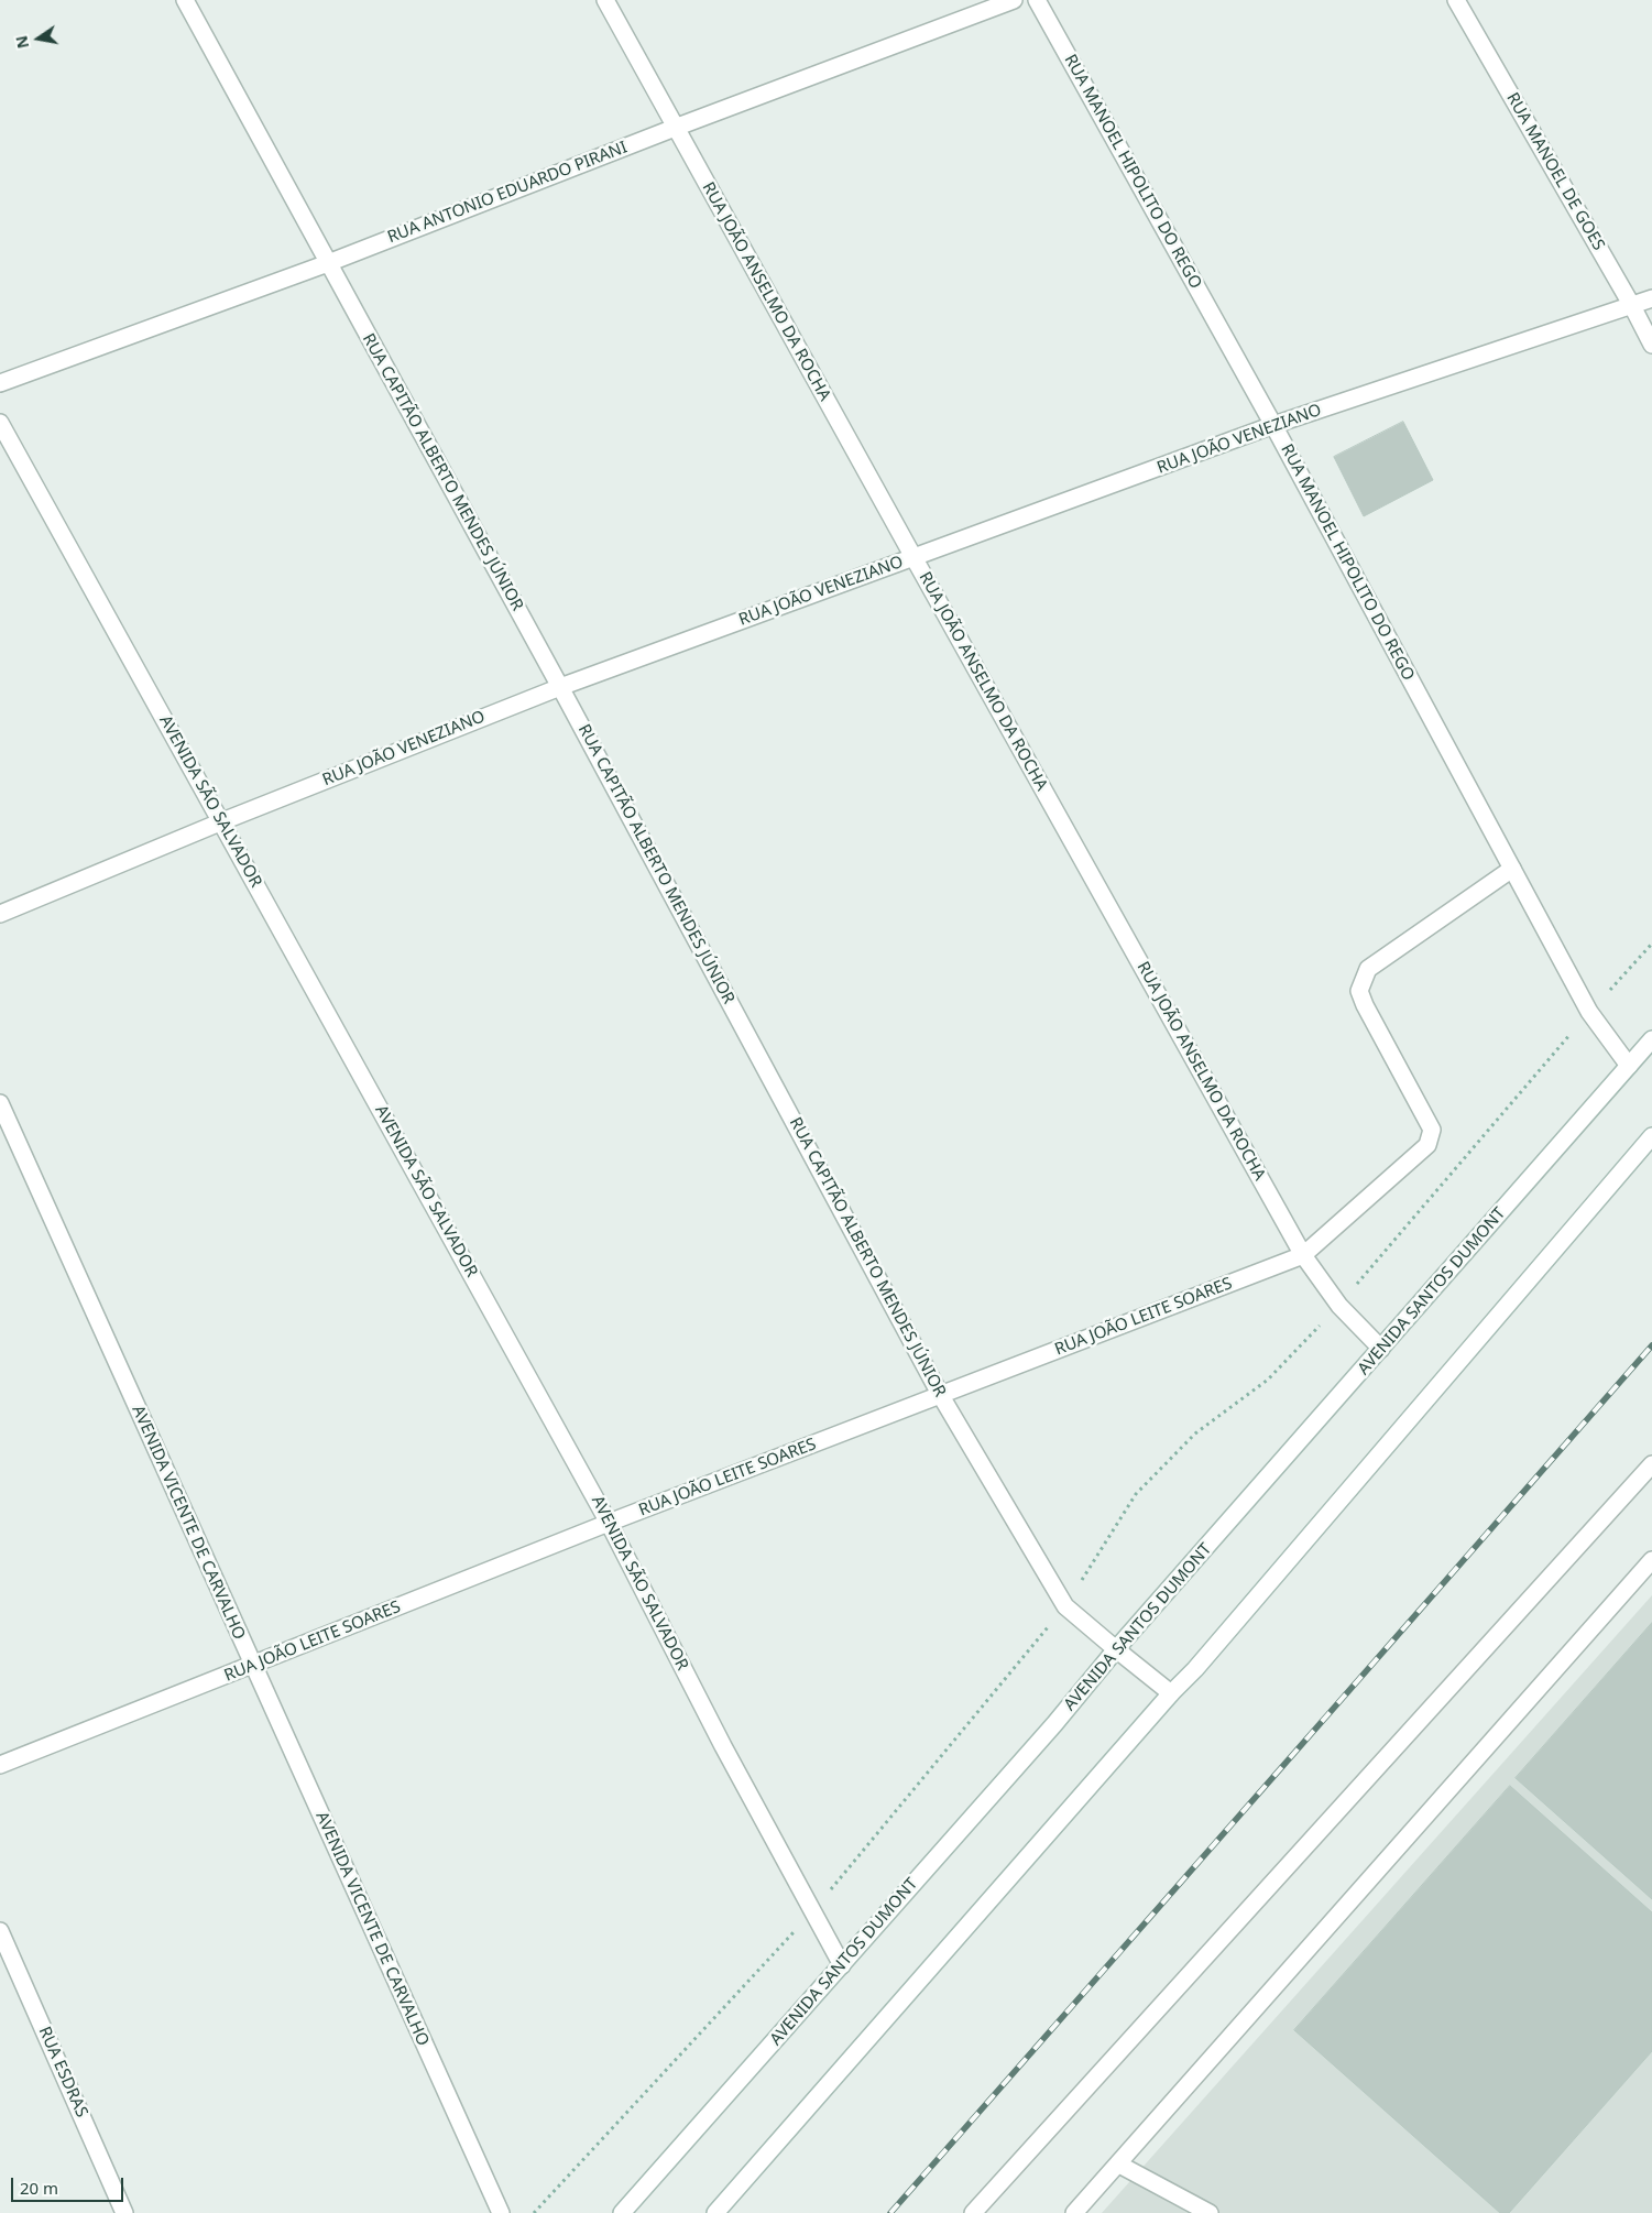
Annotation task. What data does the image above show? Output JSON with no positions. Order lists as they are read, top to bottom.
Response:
{
  "streets": {
    "street": [
      "RUA MANOEL HIPOLITO DO REGO",
      "RUA MANOEL DE GOES",
      "RUA ANTONIO EDUARDO PIRANI",
      "RUA JOÃO ANSELMO DA ROCHA",
      "RUA JOÃO VENEZIANO",
      "RUA CAPITÃO ALBERTO MENDES JÚNIOR",
      "AVENIDA SÃO SALVADOR",
      "AVENIDA SANTOS DUMONT",
      "RUA JOÃO LEITE SOARES",
      "AVENIDA VICENTE DE CARVALHO",
      "RUA ESDRAS"
    ]
  },
  "crossings": [
    ["RUA MANOEL HIPOLITO DO REGO", "RUA JOÃO VENEZIANO"],
    ["RUA MANOEL HIPOLITO DO REGO", "AVENIDA SANTOS DUMONT"],
    ["RUA MANOEL DE GOES", "RUA JOÃO VENEZIANO"],
    ["RUA ANTONIO EDUARDO PIRANI", "RUA JOÃO ANSELMO DA ROCHA"],
    ["RUA ANTONIO EDUARDO PIRANI", "RUA CAPITÃO ALBERTO MENDES JÚNIOR"],
    ["RUA JOÃO ANSELMO DA ROCHA", "RUA JOÃO VENEZIANO"],
    ["RUA JOÃO ANSELMO DA ROCHA", "AVENIDA SANTOS DUMONT"],
    ["RUA JOÃO ANSELMO DA ROCHA", "RUA JOÃO LEITE SOARES"],
    ["RUA JOÃO VENEZIANO", "RUA CAPITÃO ALBERTO MENDES JÚNIOR"],
    ["RUA JOÃO VENEZIANO", "AVENIDA SÃO SALVADOR"],
    ["RUA CAPITÃO ALBERTO MENDES JÚNIOR", "AVENIDA SANTOS DUMONT"],
    ["RUA CAPITÃO ALBERTO MENDES JÚNIOR", "RUA JOÃO LEITE SOARES"],
    ["AVENIDA SÃO SALVADOR", "AVENIDA SANTOS DUMONT"],
    ["AVENIDA SÃO SALVADOR", "RUA JOÃO LEITE SOARES"],
    ["RUA JOÃO LEITE SOARES", "AVENIDA VICENTE DE CARVALHO"]
  ],
  "scale_bar": "20 m",
  "north": "left"
}
